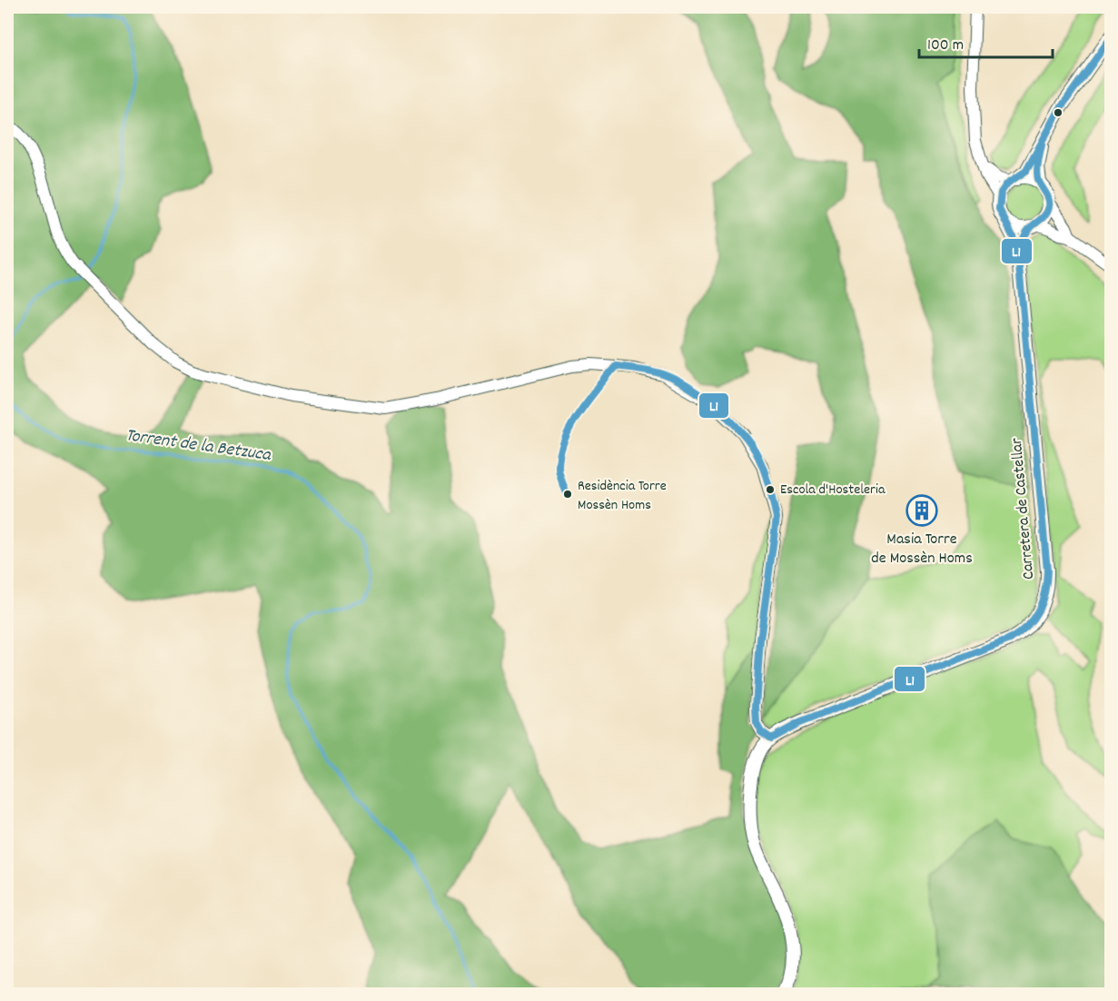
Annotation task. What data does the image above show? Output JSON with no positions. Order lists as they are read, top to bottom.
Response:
{
  "streets": {
    "street": ["Carretera de Castellar"]
  },
  "water": ["Torrent de la Betzuca"],
  "places": {
    "other": ["Escola d'Hosteleria", "Residència Torre Mossèn Homs"],
    "building": ["Masia Torre de Mossèn Homs"]
  },
  "lines": ["transit line L1"],
  "scale_bar": "100 m"
}
